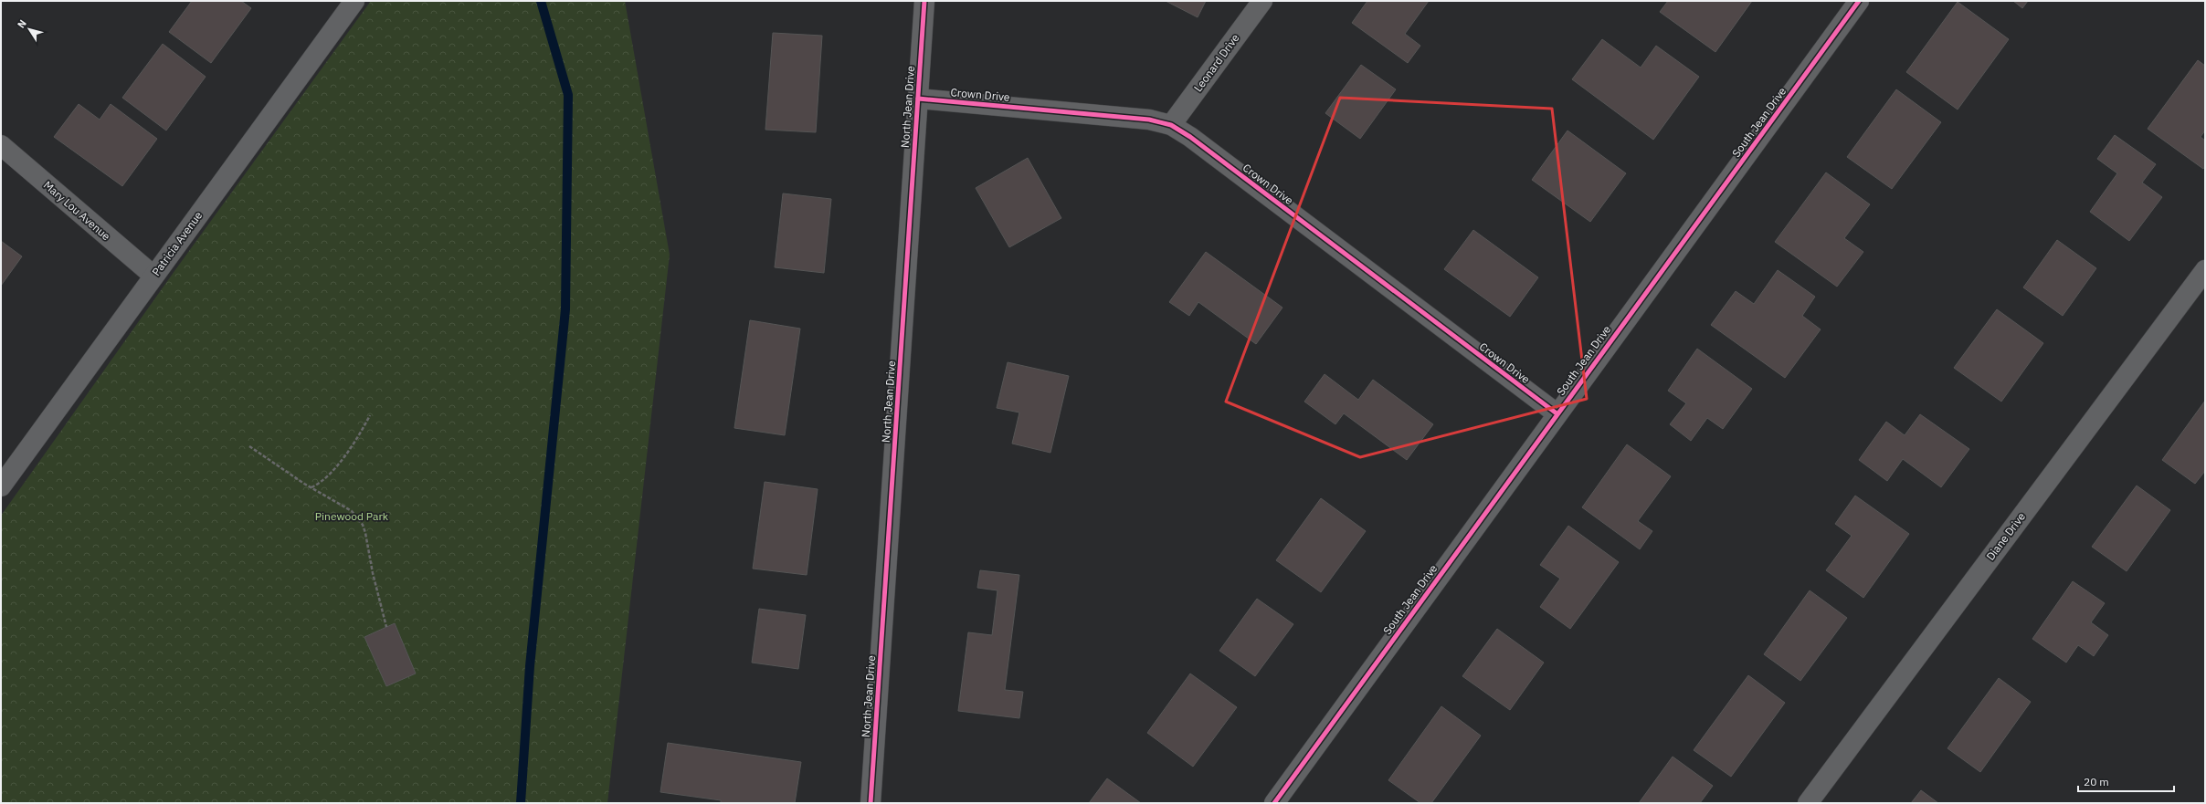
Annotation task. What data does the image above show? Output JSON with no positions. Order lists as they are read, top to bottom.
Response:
{
  "streets": {
    "street": [
      "Leonard Drive",
      "Crown Drive",
      "North Jean Drive",
      "South Jean Drive",
      "Mary Lou Avenue",
      "Patricia Avenue",
      "Diane Drive"
    ]
  },
  "crossings": [
    ["Leonard Drive", "Crown Drive"],
    ["Crown Drive", "North Jean Drive"],
    ["Crown Drive", "South Jean Drive"],
    ["Mary Lou Avenue", "Patricia Avenue"]
  ],
  "parks": ["Pinewood Park"],
  "scale_bar": "20 m",
  "north": "top left"
}
